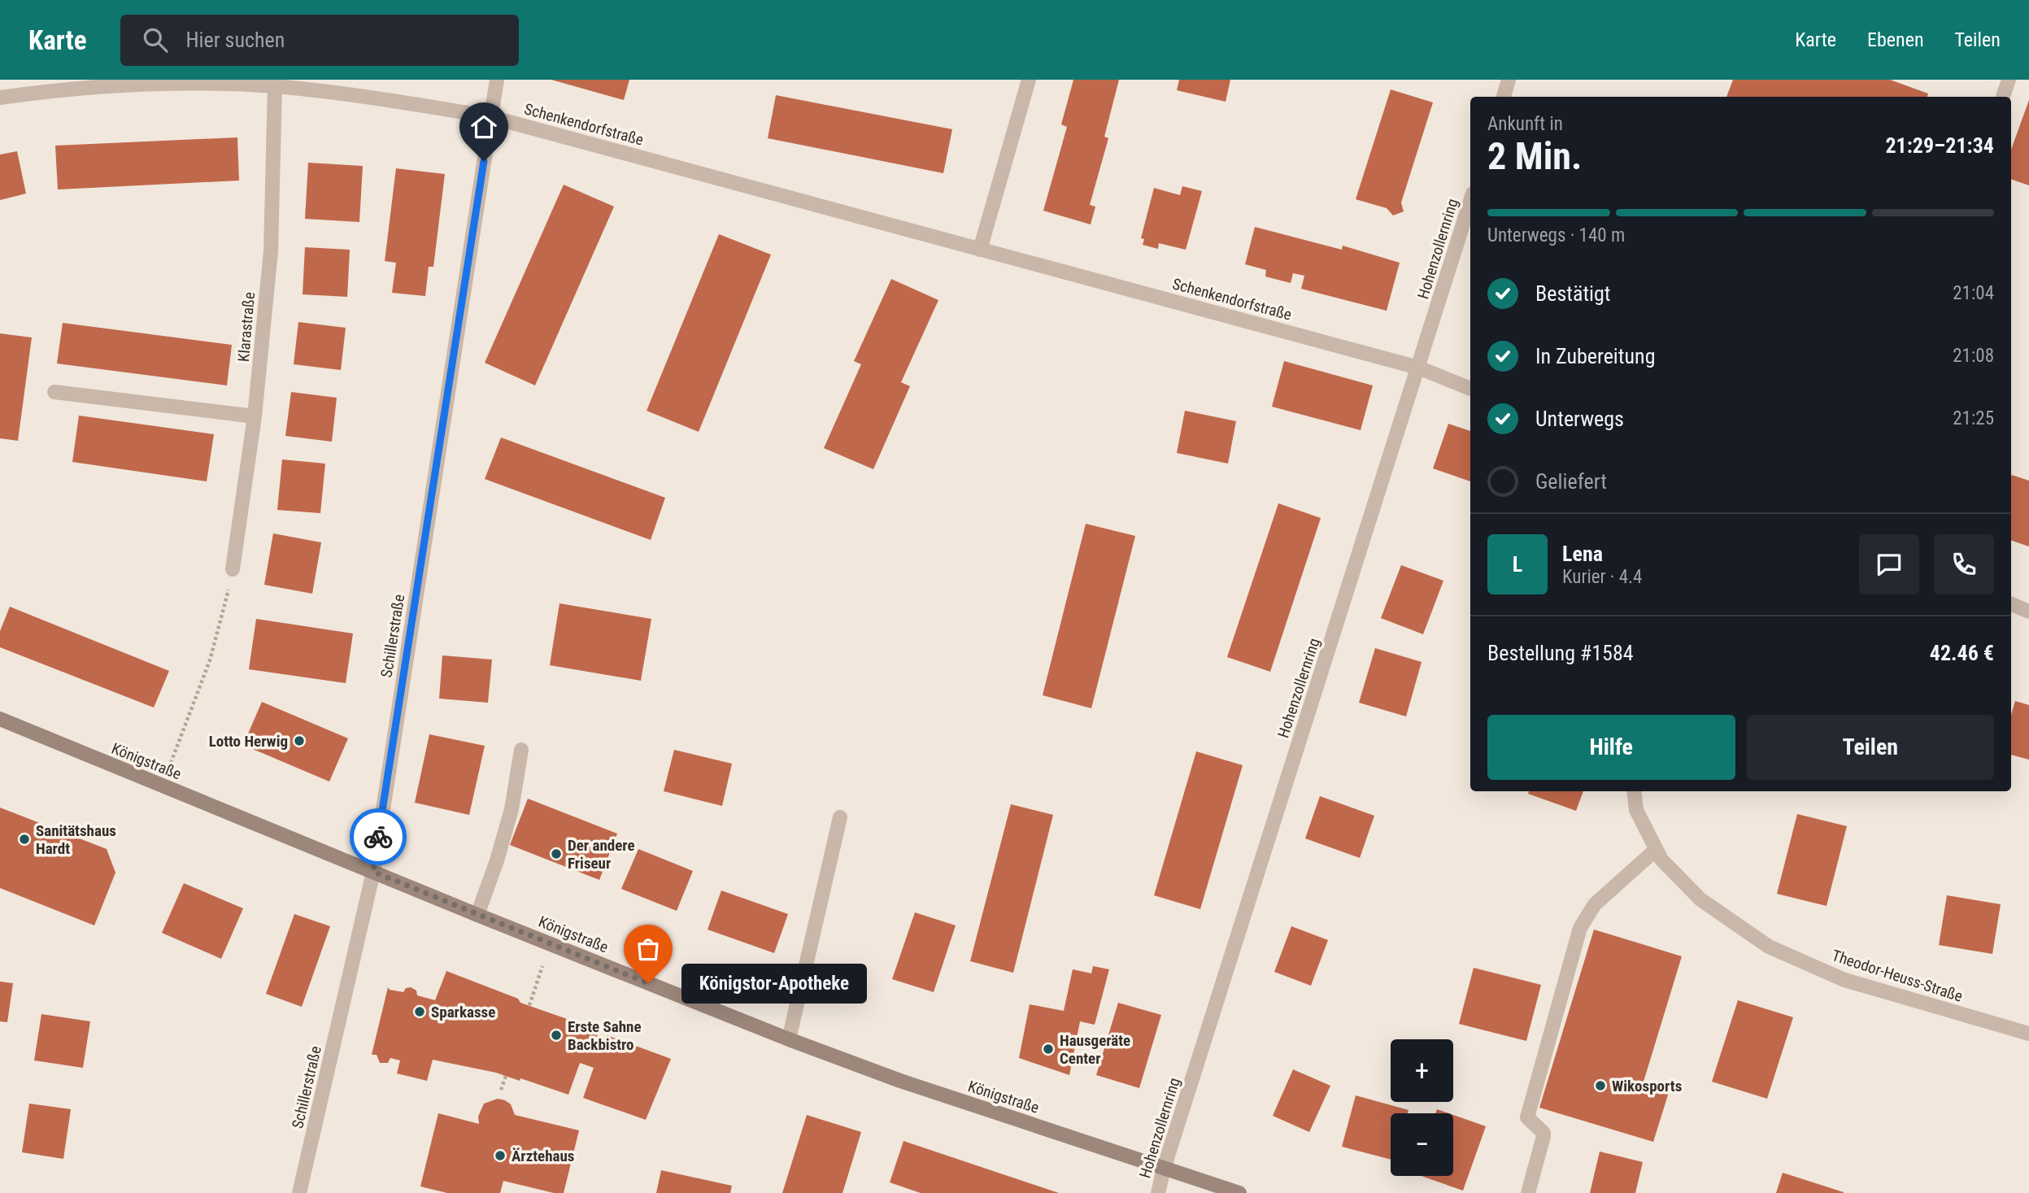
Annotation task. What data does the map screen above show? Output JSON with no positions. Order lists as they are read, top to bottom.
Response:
{
  "streets": {
    "main road": ["Königstraße"],
    "street": [
      "Schenkendorfstraße",
      "Hohenzollernring",
      "Klarastraße",
      "Schillerstraße",
      "Theodor-Heuss-Straße"
    ]
  },
  "crossings": [
    ["Schenkendorfstraße", "Hohenzollernring"],
    ["Schenkendorfstraße", "Klarastraße"],
    ["Schenkendorfstraße", "Schillerstraße"],
    ["Hohenzollernring", "Königstraße"],
    ["Schillerstraße", "Königstraße"]
  ],
  "places": [
    "Lotto Herwig",
    "Sanitätshaus Hardt",
    "Der andere Friseur",
    "Königstor-Apotheke",
    "Sparkasse",
    "Erste Sahne Backbistro",
    "Hausgeräte Center",
    "Wikosports",
    "Ärztehaus"
  ],
  "page": {
    "header": "Karte",
    "search": "Hier suchen",
    "nav": ["Karte", "Ebenen", "Teilen"],
    "heading": ["2 Min.", "Ankunft in", "21:29–21:34"],
    "panel": [
      "Lena",
      "Kurier · 4.4",
      "Bestellung #1584",
      "42.46 €"
    ],
    "bar": "Unterwegs · 140 m",
    "list": [
      ["Bestätigt", "21:04"],
      ["In Zubereitung", "21:08"],
      ["Unterwegs", "21:25"],
      "Geliefert"
    ],
    "round": "L",
    "buttons": ["Hilfe", "Teilen"],
    "bubble": "Königstor-Apotheke",
    "map_buttons": ["+", "−"]
  }
}
